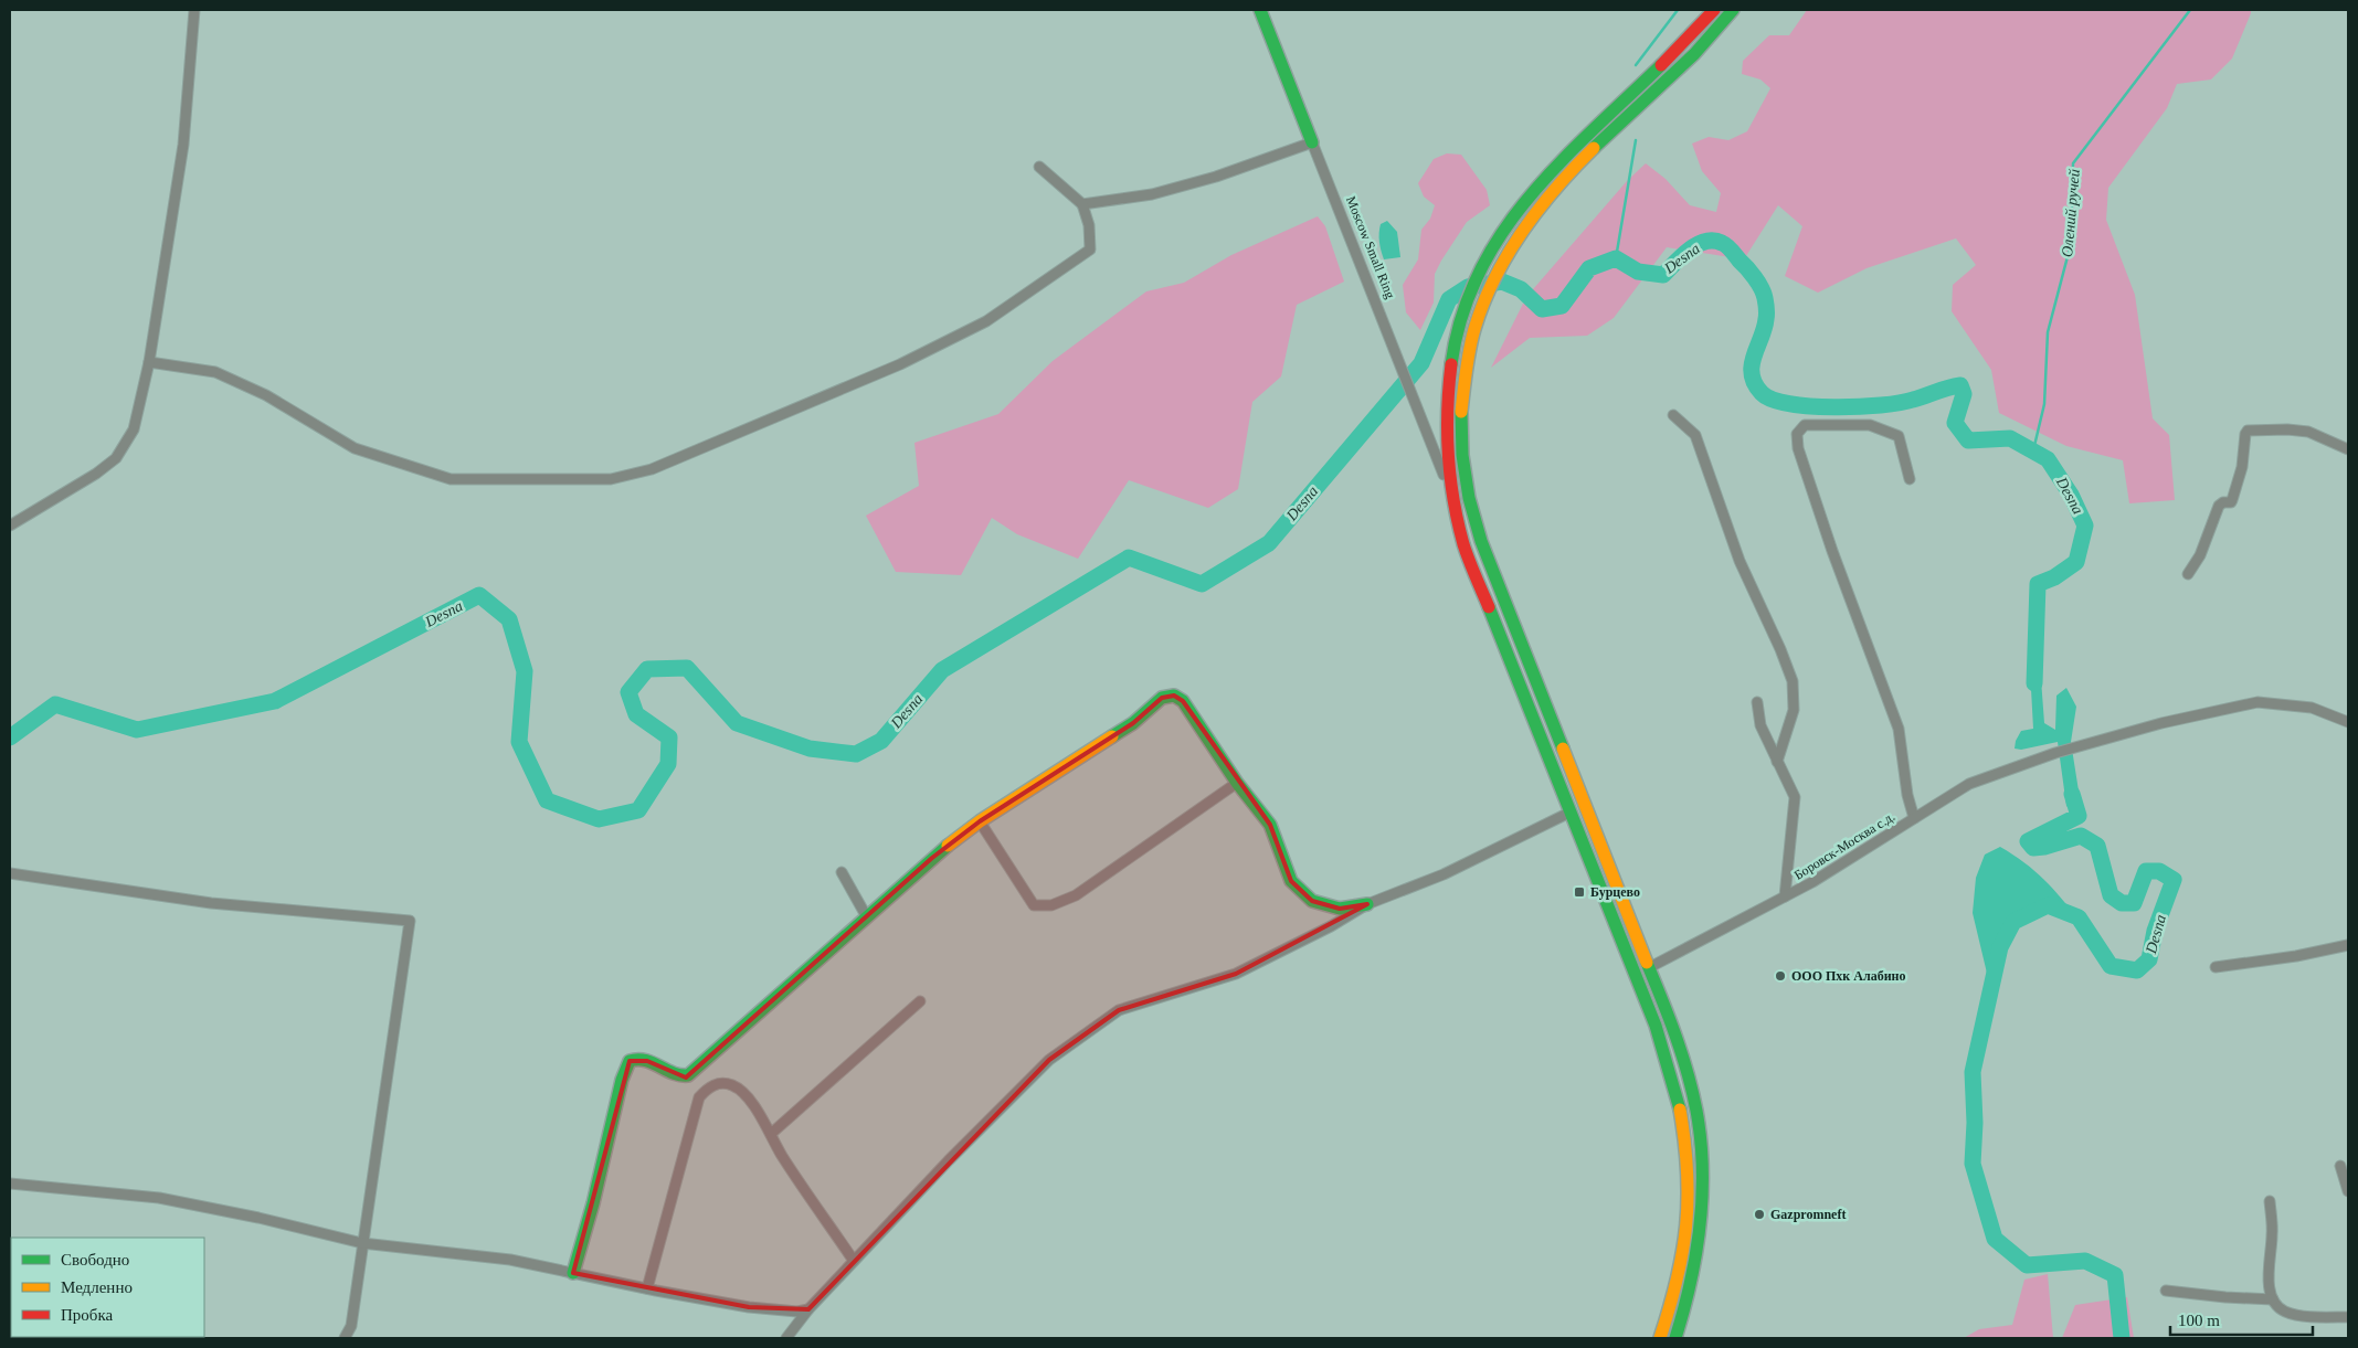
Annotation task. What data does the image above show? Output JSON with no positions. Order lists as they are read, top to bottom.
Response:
{
  "streets": {
    "main road": ["Moscow Small Ring"],
    "street": ["Боровск-Москва с.д."]
  },
  "water": ["Олений ручей", "Desna"],
  "places": {
    "transit": ["Бурцево"],
    "other": ["ООО Пхк Алабино", "Gazpromneft"]
  },
  "legend": ["Свободно", "Медленно", "Пробка"],
  "scale_bar": "100 m"
}
